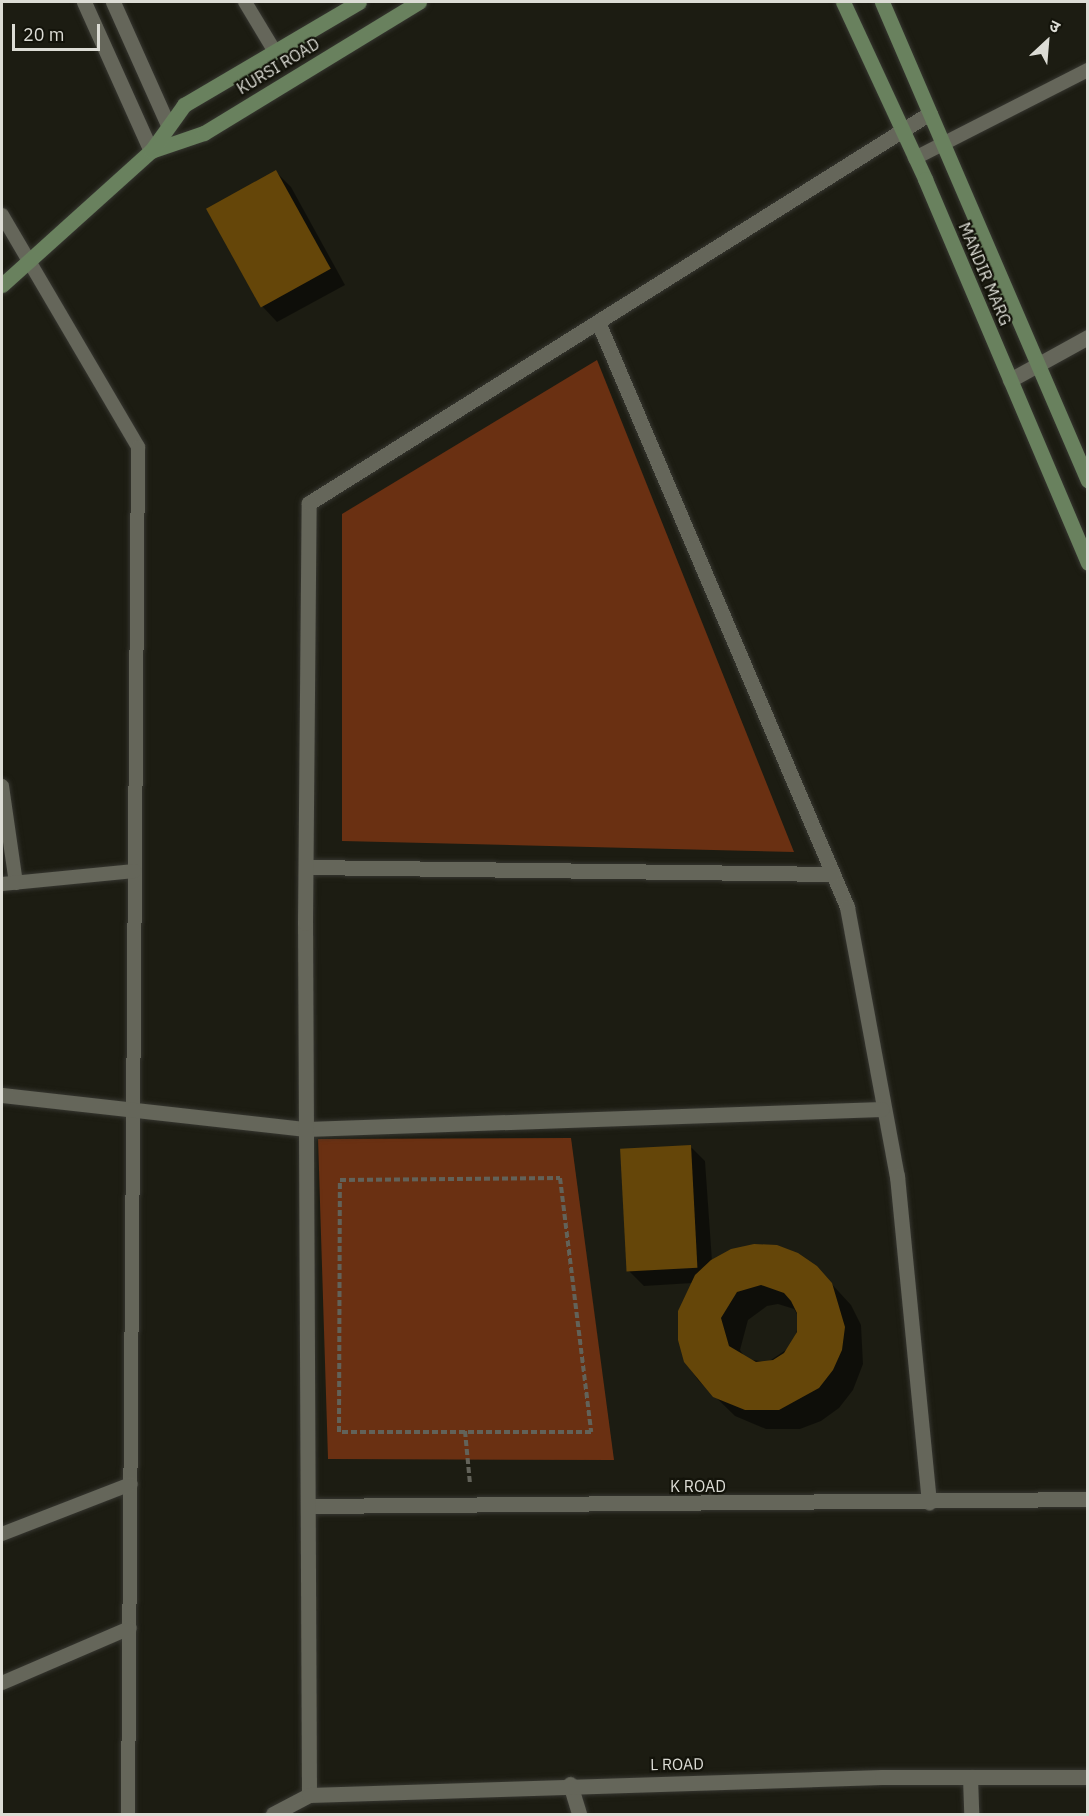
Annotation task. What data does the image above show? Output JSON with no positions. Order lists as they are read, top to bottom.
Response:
{
  "streets": {
    "main road": ["KURSI ROAD", "MANDIR MARG"],
    "street": ["K ROAD", "L ROAD"]
  },
  "scale_bar": "20 m",
  "north": "top right"
}
